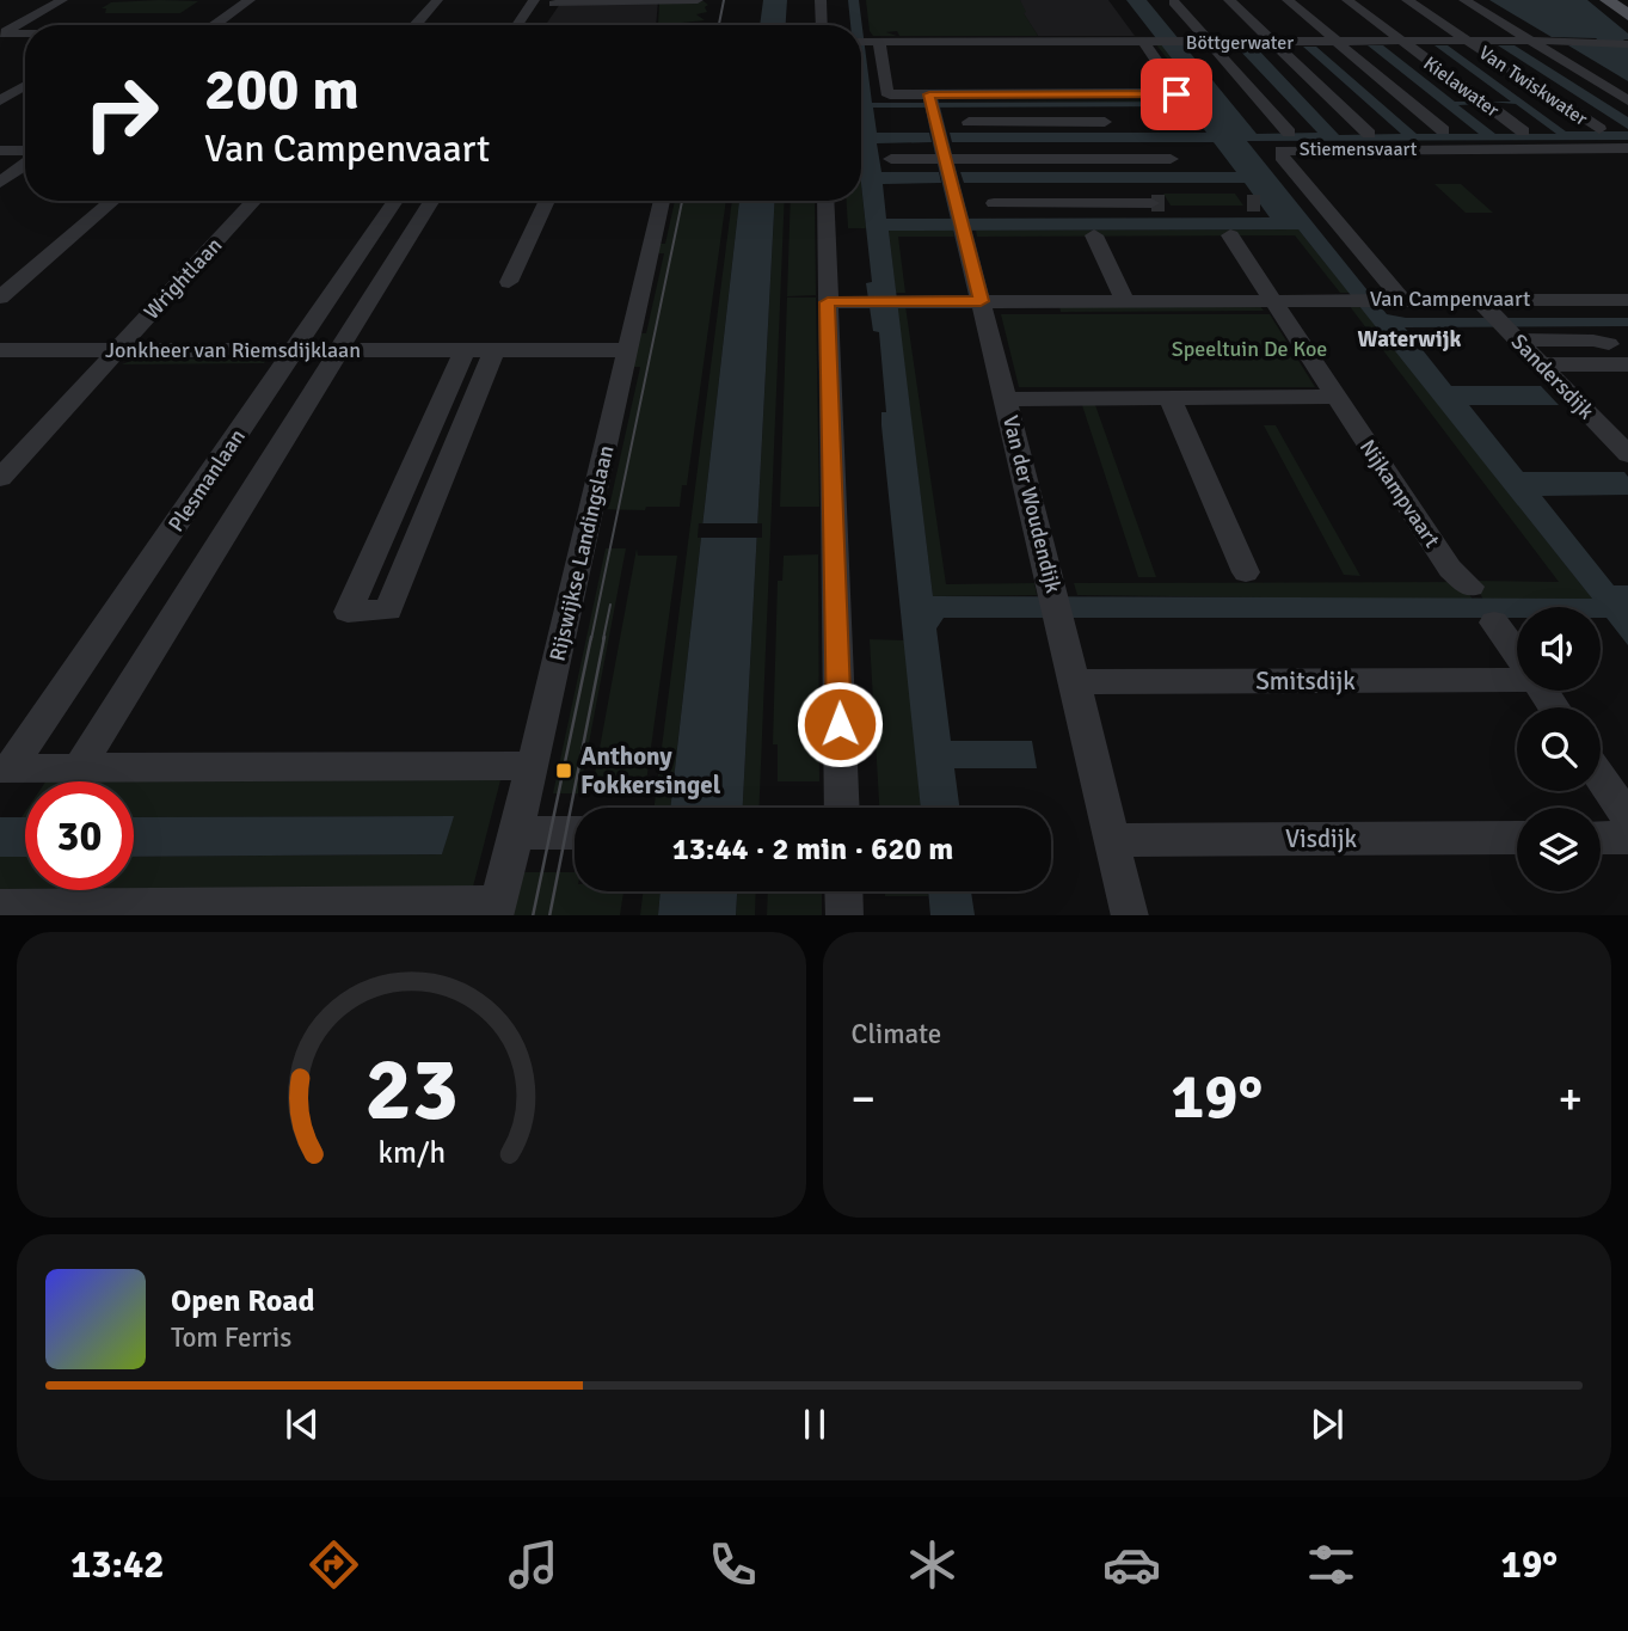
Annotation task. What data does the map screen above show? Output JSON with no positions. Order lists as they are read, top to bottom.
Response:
{
  "streets": {
    "street": [
      "Böttgerwater",
      "Van Twiskwater",
      "Kielawater",
      "Stiemensvaart",
      "Wrightlaan",
      "Van Campenvaart",
      "Jonkheer van Riemsdijklaan",
      "Sandersdijk",
      "Plesmanlaan",
      "Nijkampvaart",
      "Van der Woudendijk",
      "Rijswijkse Landingslaan",
      "Smitsdijk",
      "Visdijk"
    ]
  },
  "crossings": [
    ["Böttgerwater", "Van Twiskwater"],
    ["Böttgerwater", "Kielawater"],
    ["Stiemensvaart", "Van Campenvaart"],
    ["Wrightlaan", "Jonkheer van Riemsdijklaan"],
    ["Van Campenvaart", "Sandersdijk"],
    ["Van Campenvaart", "Nijkampvaart"],
    ["Van Campenvaart", "Van der Woudendijk"],
    ["Jonkheer van Riemsdijklaan", "Plesmanlaan"],
    ["Jonkheer van Riemsdijklaan", "Rijswijkse Landingslaan"],
    ["Van der Woudendijk", "Smitsdijk"],
    ["Van der Woudendijk", "Visdijk"]
  ],
  "districts": ["Waterwijk"],
  "parks": ["Speeltuin De Koe"],
  "places": {
    "transit": ["Anthony Fokkersingel"]
  },
  "page": {
    "turn": ["200 m", "Van Campenvaart"],
    "limit": "30",
    "trip": "13:44 · 2 min · 620 m",
    "tile": "Climate",
    "heat": ["−", "19°", "+"],
    "song": ["Open Road", "Tom Ferris"],
    "tabs": ["13:42", "19°"],
    "gauge": ["23", "km/h"]
  }
}
